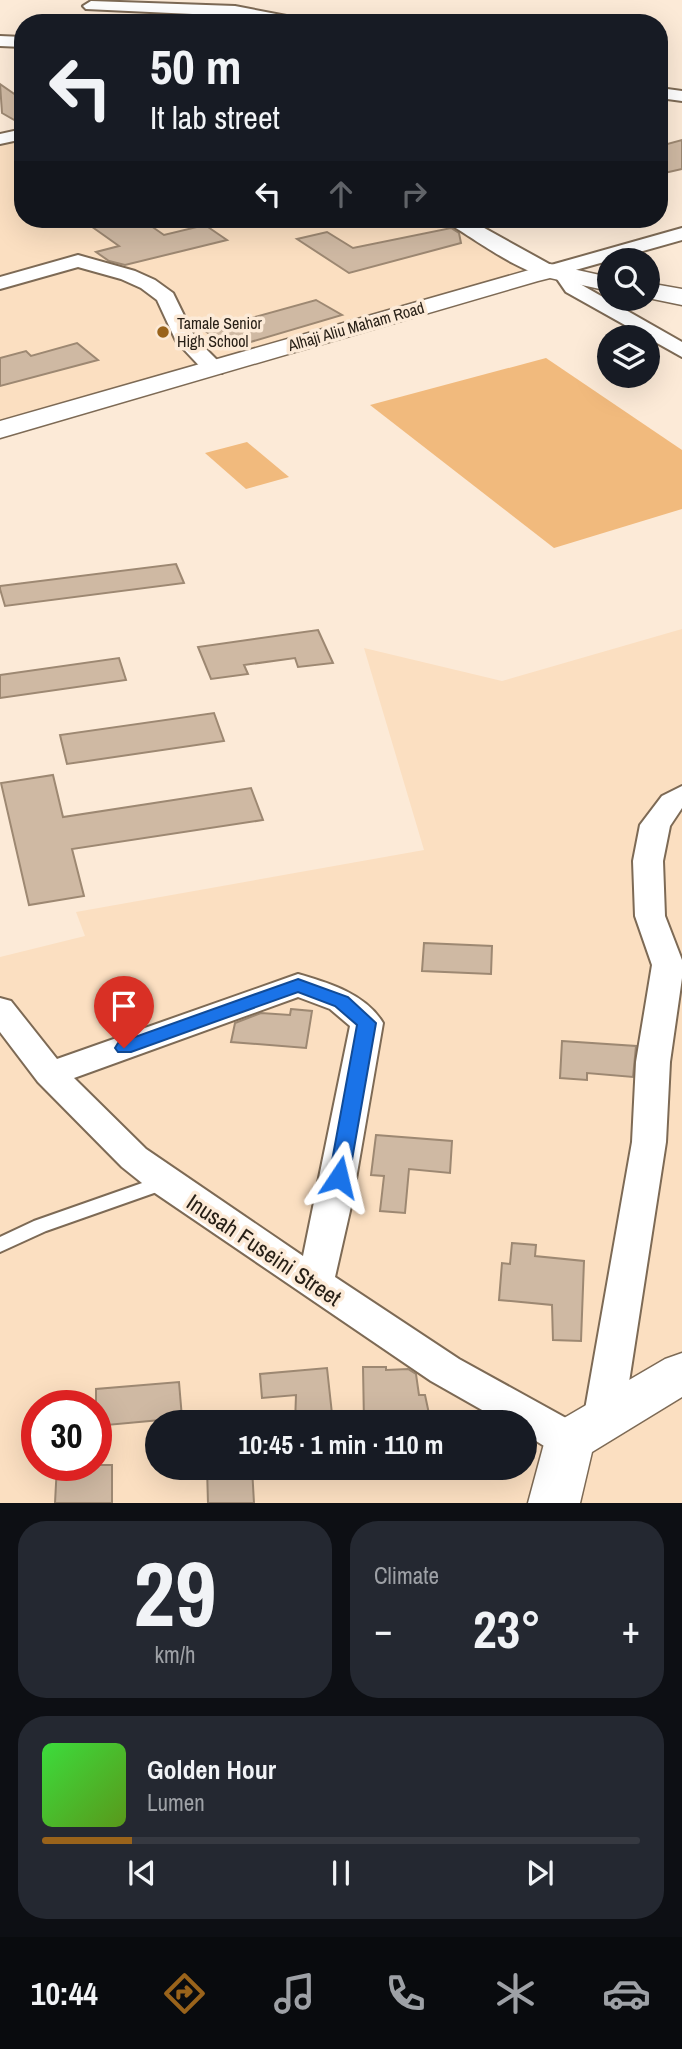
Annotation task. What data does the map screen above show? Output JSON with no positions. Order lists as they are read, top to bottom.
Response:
{
  "streets": {
    "street": ["Alhaji Aliu Maham Road", "Inusah Fuseini Street"]
  },
  "places": ["Tamale Senior High School"],
  "page": {
    "turn": ["50 m", "It lab street"],
    "limit": "30",
    "trip": "10:45 · 1 min · 110 m",
    "tile": [
      ["29", "km/h"],
      "Climate"
    ],
    "heat": ["−", "23°", "+"],
    "song": ["Golden Hour", "Lumen"],
    "tabs": "10:44"
  }
}
